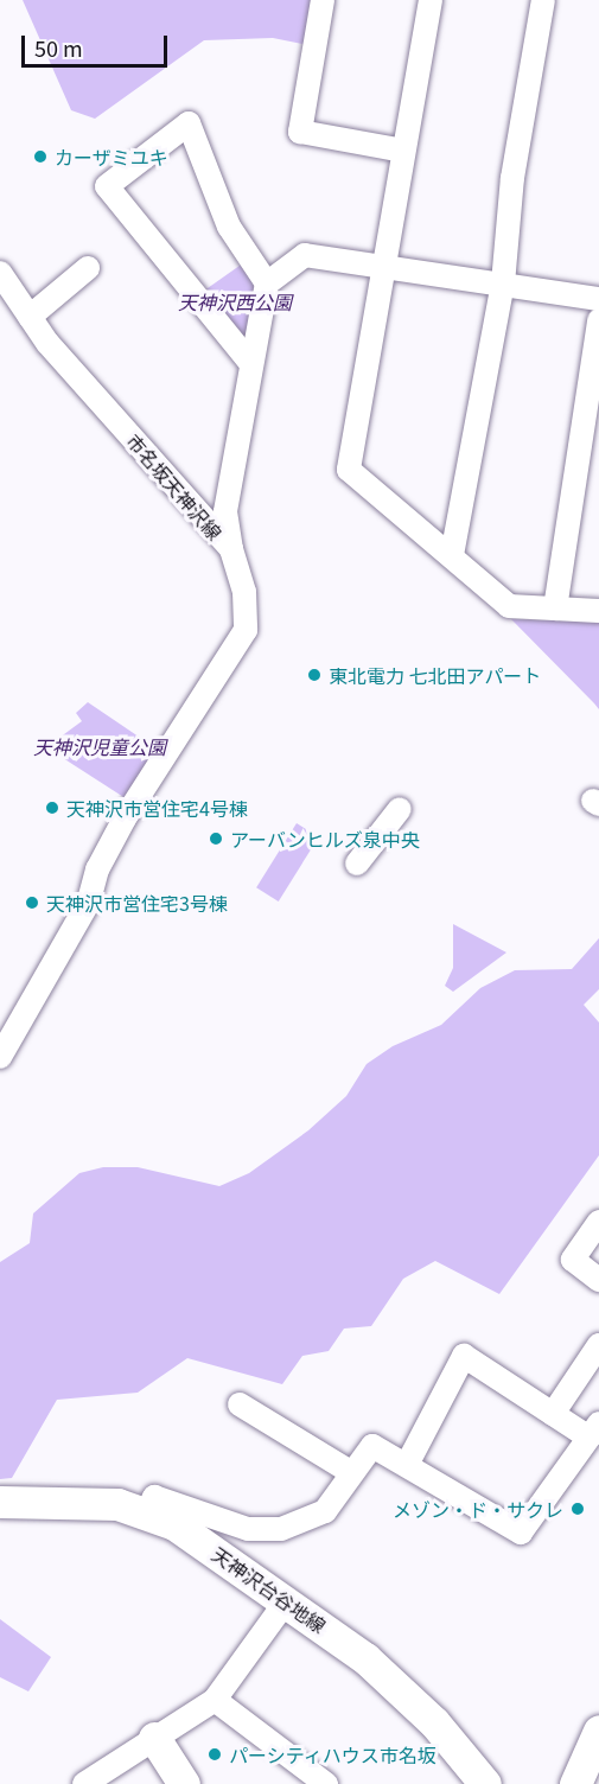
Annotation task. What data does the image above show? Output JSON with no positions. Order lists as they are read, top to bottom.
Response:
{
  "streets": {
    "street": ["市名坂天神沢線", "天神沢台谷地線"]
  },
  "parks": ["天神沢西公園", "天神沢児童公園"],
  "places": [
    "カーザミユキ",
    "東北電力 七北田アパート",
    "天神沢市営住宅4号棟",
    "アーバンヒルズ泉中央",
    "天神沢市営住宅3号棟",
    "メゾン・ド・サクレ",
    "パーシティハウス市名坂"
  ],
  "scale_bar": "50 m"
}
